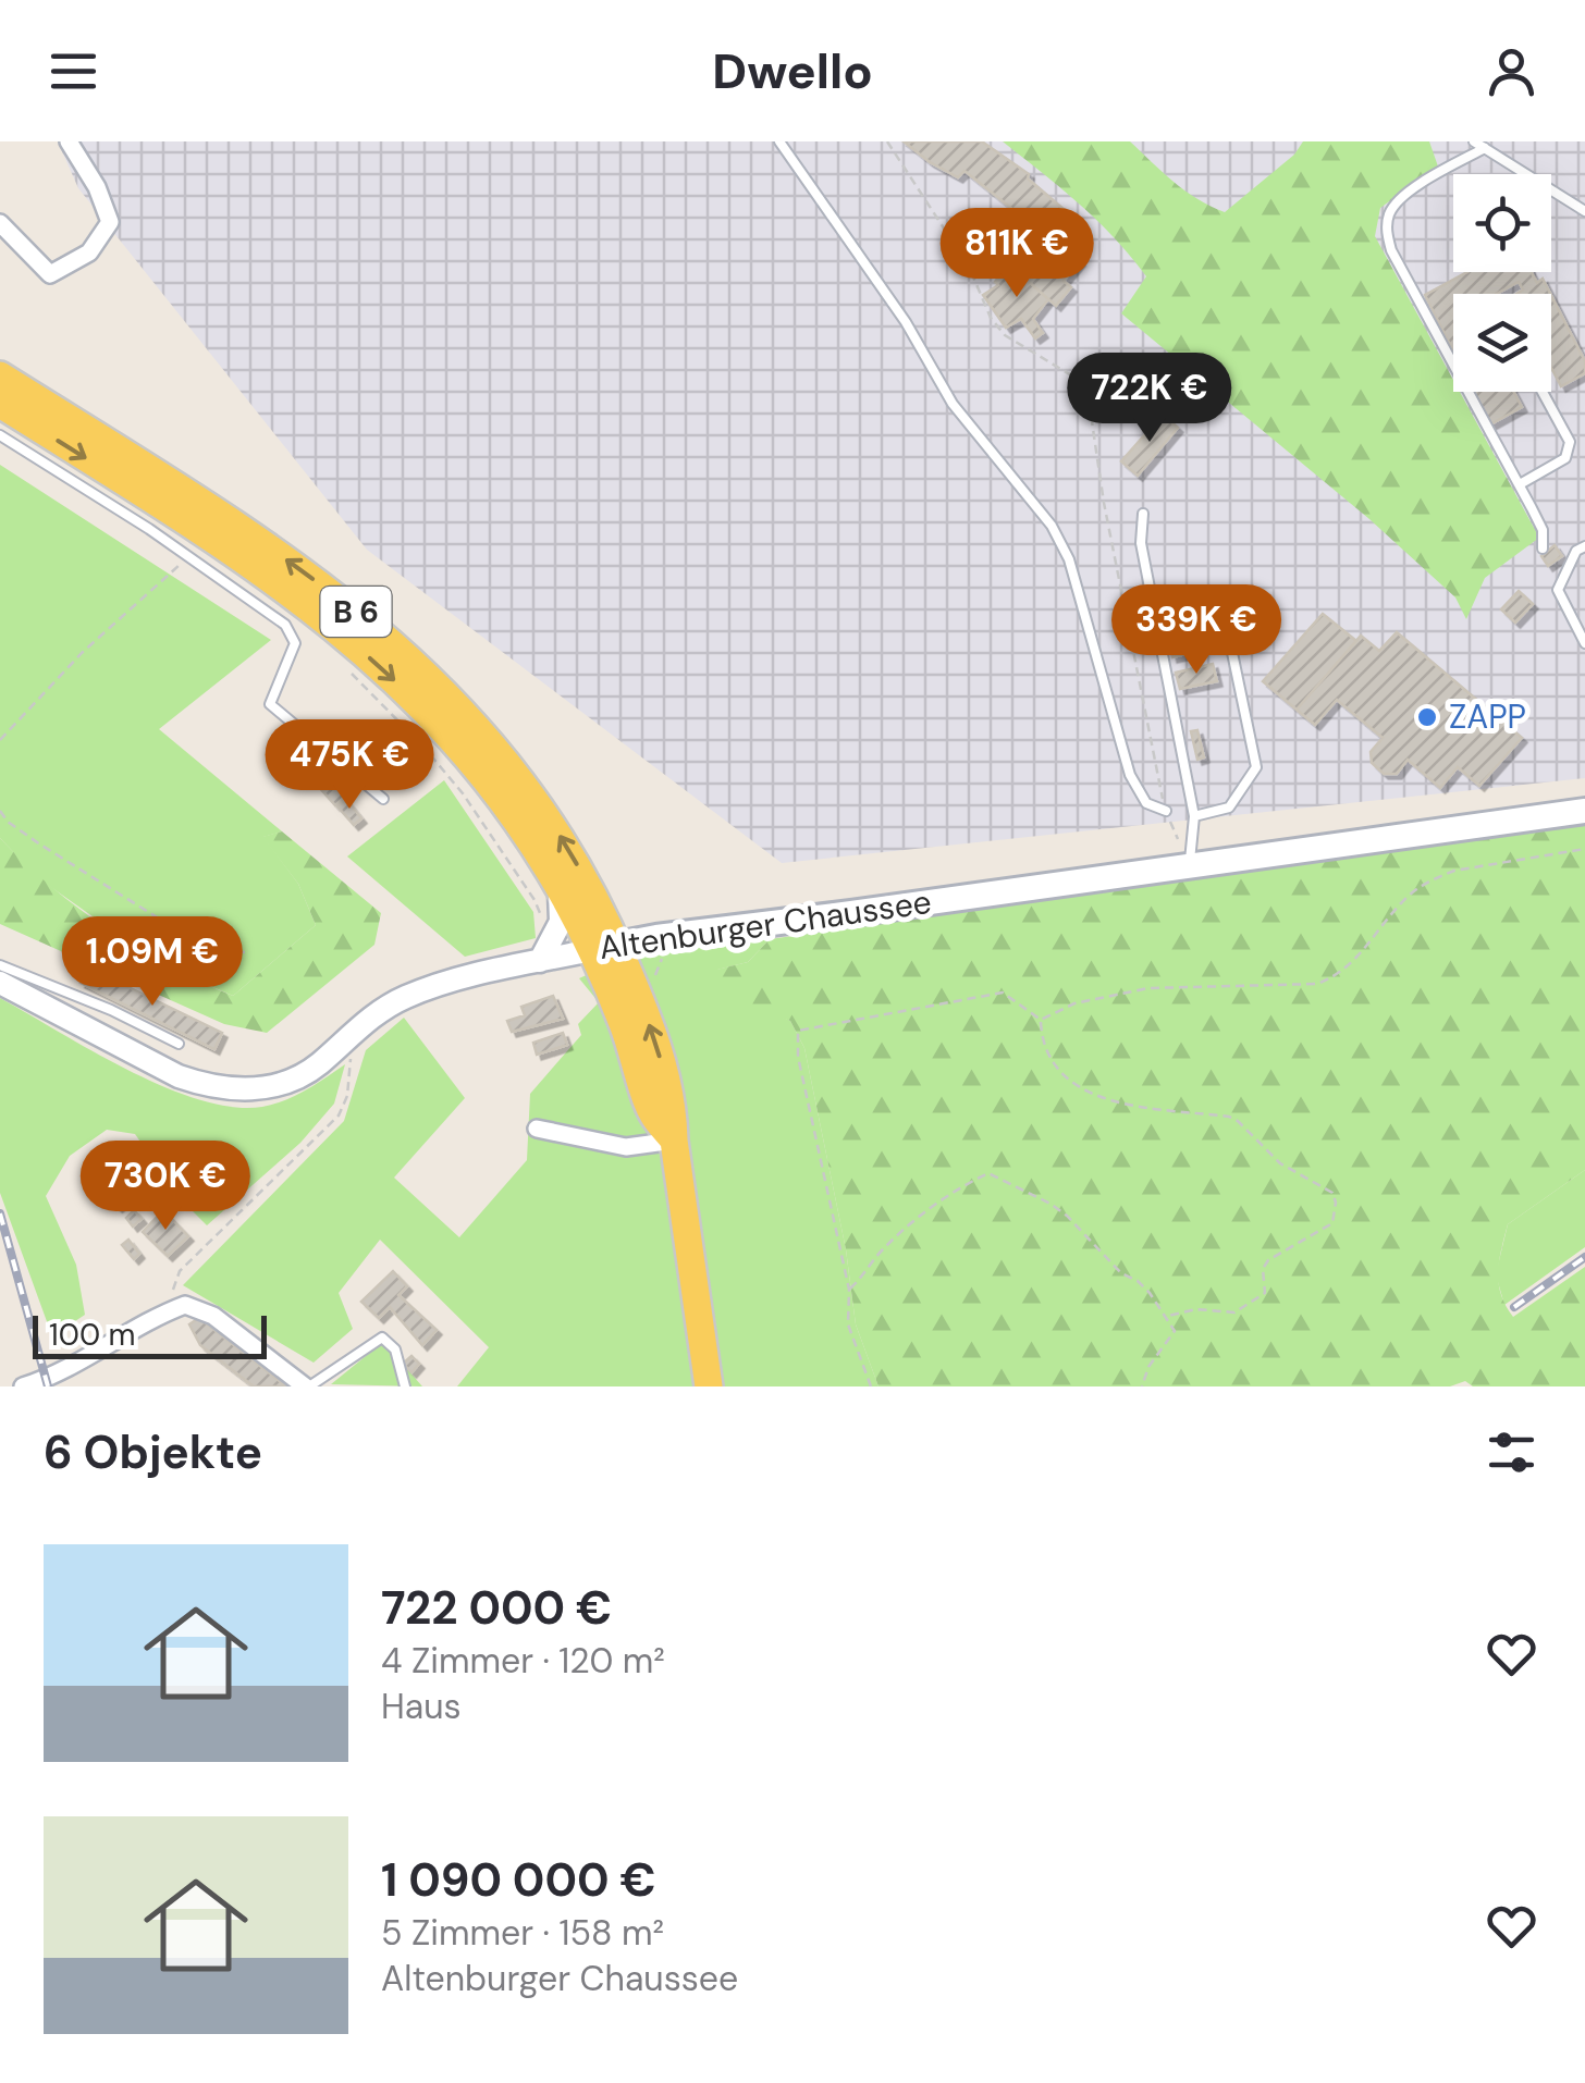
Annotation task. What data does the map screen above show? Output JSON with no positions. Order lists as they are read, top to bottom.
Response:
{
  "streets": {
    "main road": ["B 6", "Altenburger Chaussee"]
  },
  "crossings": [
    ["B 6", "Altenburger Chaussee"]
  ],
  "places": ["ZAPP"],
  "scale_bar": "100 m",
  "page": {
    "header": "Dwello",
    "price": [
      "811K €",
      "722K €",
      "339K €",
      "475K €",
      "1.09M €",
      "730K €"
    ],
    "scale": "100 m",
    "heading": "6 Objekte",
    "list": [
      {
        "name": "722 000 €",
        "note": "4 Zimmer · 120 m² · Haus"
      },
      {
        "name": "1 090 000 €",
        "note": "5 Zimmer · 158 m² · Altenburger Chaussee"
      }
    ]
  }
}
